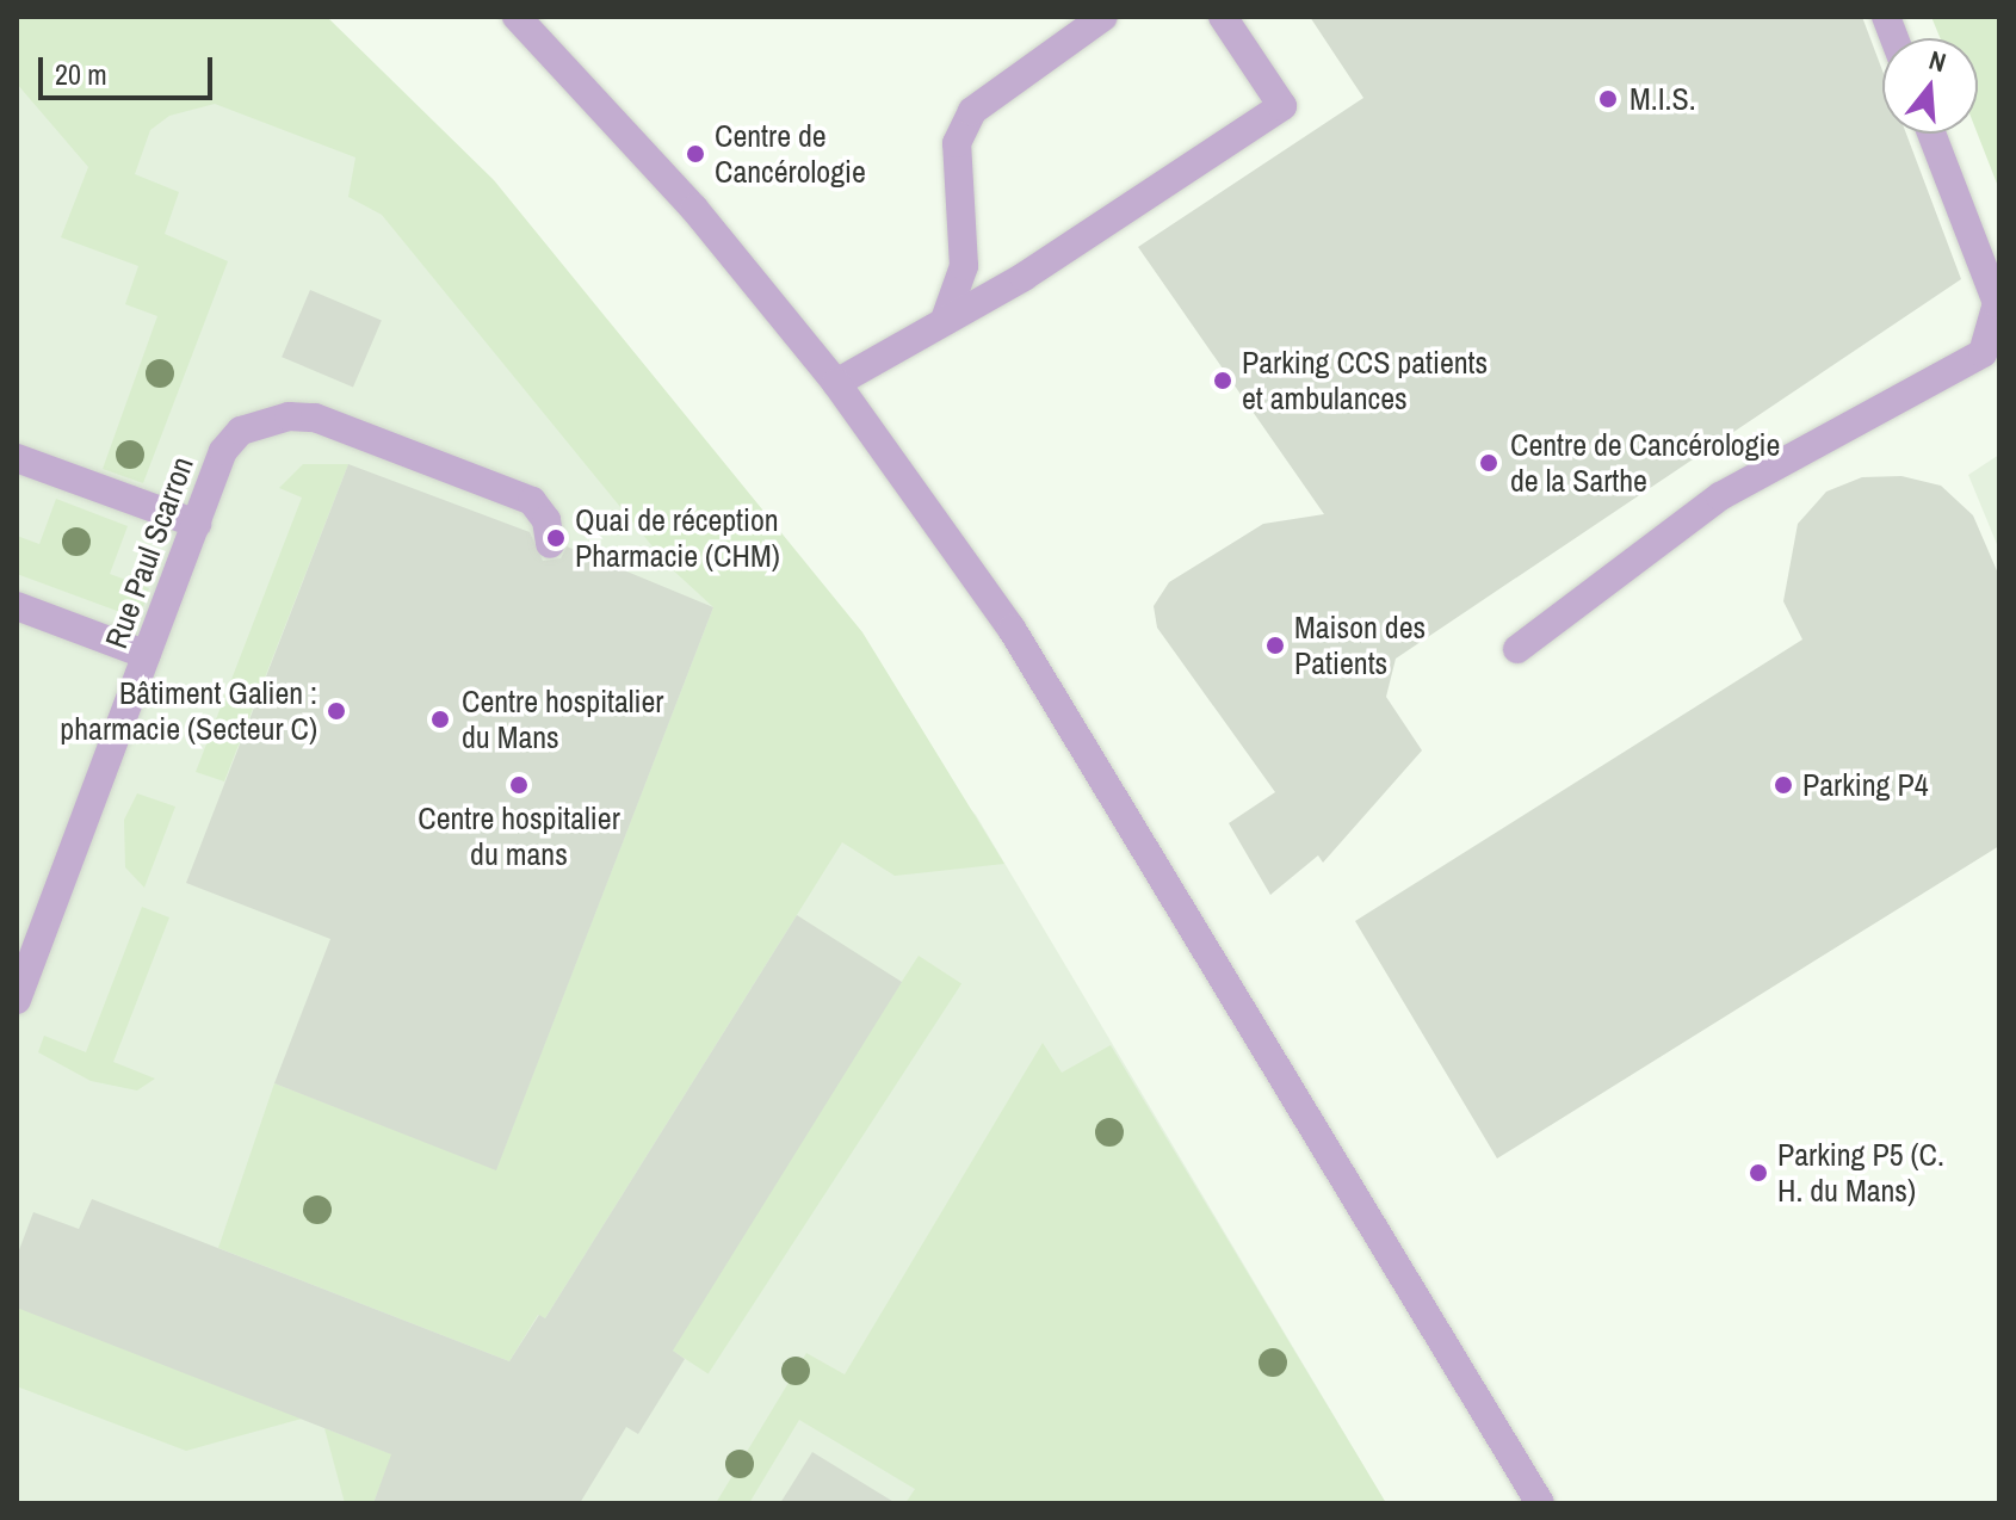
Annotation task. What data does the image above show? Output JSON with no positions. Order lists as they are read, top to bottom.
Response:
{
  "streets": {
    "street": ["Rue Paul Scarron"]
  },
  "places": [
    "M.I.S.",
    "Centre de Cancérologie",
    "Parking CCS patients et ambulances",
    "Centre de Cancérologie de la Sarthe",
    "Quai de réception Pharmacie (CHM)",
    "Maison des Patients",
    "Bâtiment Galien : pharmacie (Secteur C)",
    "Centre hospitalier du Mans",
    "Centre hospitalier du mans",
    "Parking P4",
    "Parking P5 (C. H. du Mans)"
  ],
  "scale_bar": "20 m",
  "north": "top"
}
